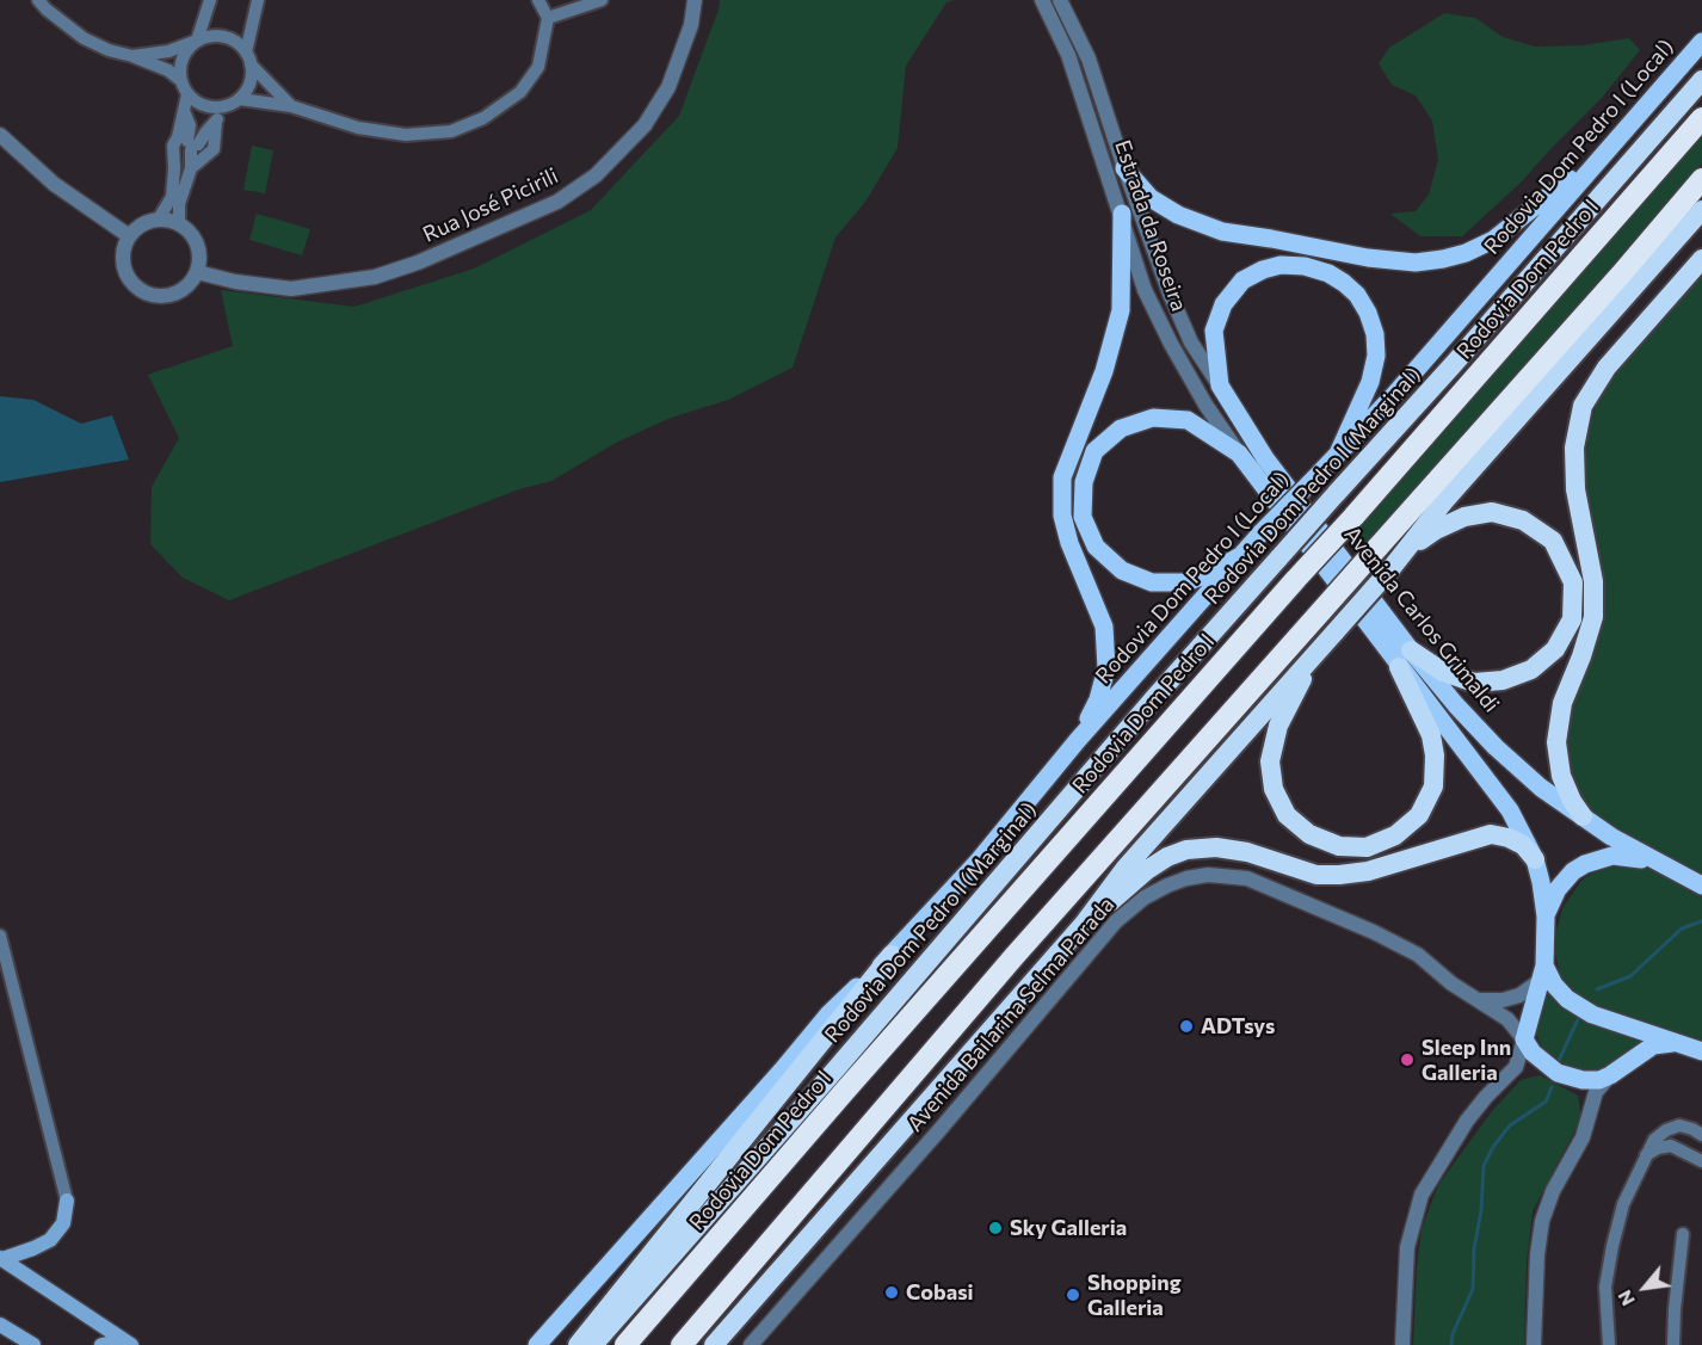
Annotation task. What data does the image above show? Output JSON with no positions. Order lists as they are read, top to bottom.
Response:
{
  "streets": {
    "highway": ["Rodovia Dom Pedro I", "Rodovia Dom Pedro I (Marginal)"],
    "main road": ["Rodovia Dom Pedro I (Local)", "Avenida Carlos Grimaldi"],
    "street": ["Rua José Picirili", "Estrada da Roseira", "Avenida Bailarina Selma Parada"]
  },
  "crossings": [
    ["Estrada da Roseira", "Avenida Carlos Grimaldi"],
    ["Avenida Carlos Grimaldi", "Avenida Bailarina Selma Parada"]
  ],
  "places": [
    "ADTsys",
    "Sleep Inn Galleria",
    "Sky Galleria",
    "Cobasi",
    "Shopping Galleria"
  ],
  "north": "bottom left"
}
